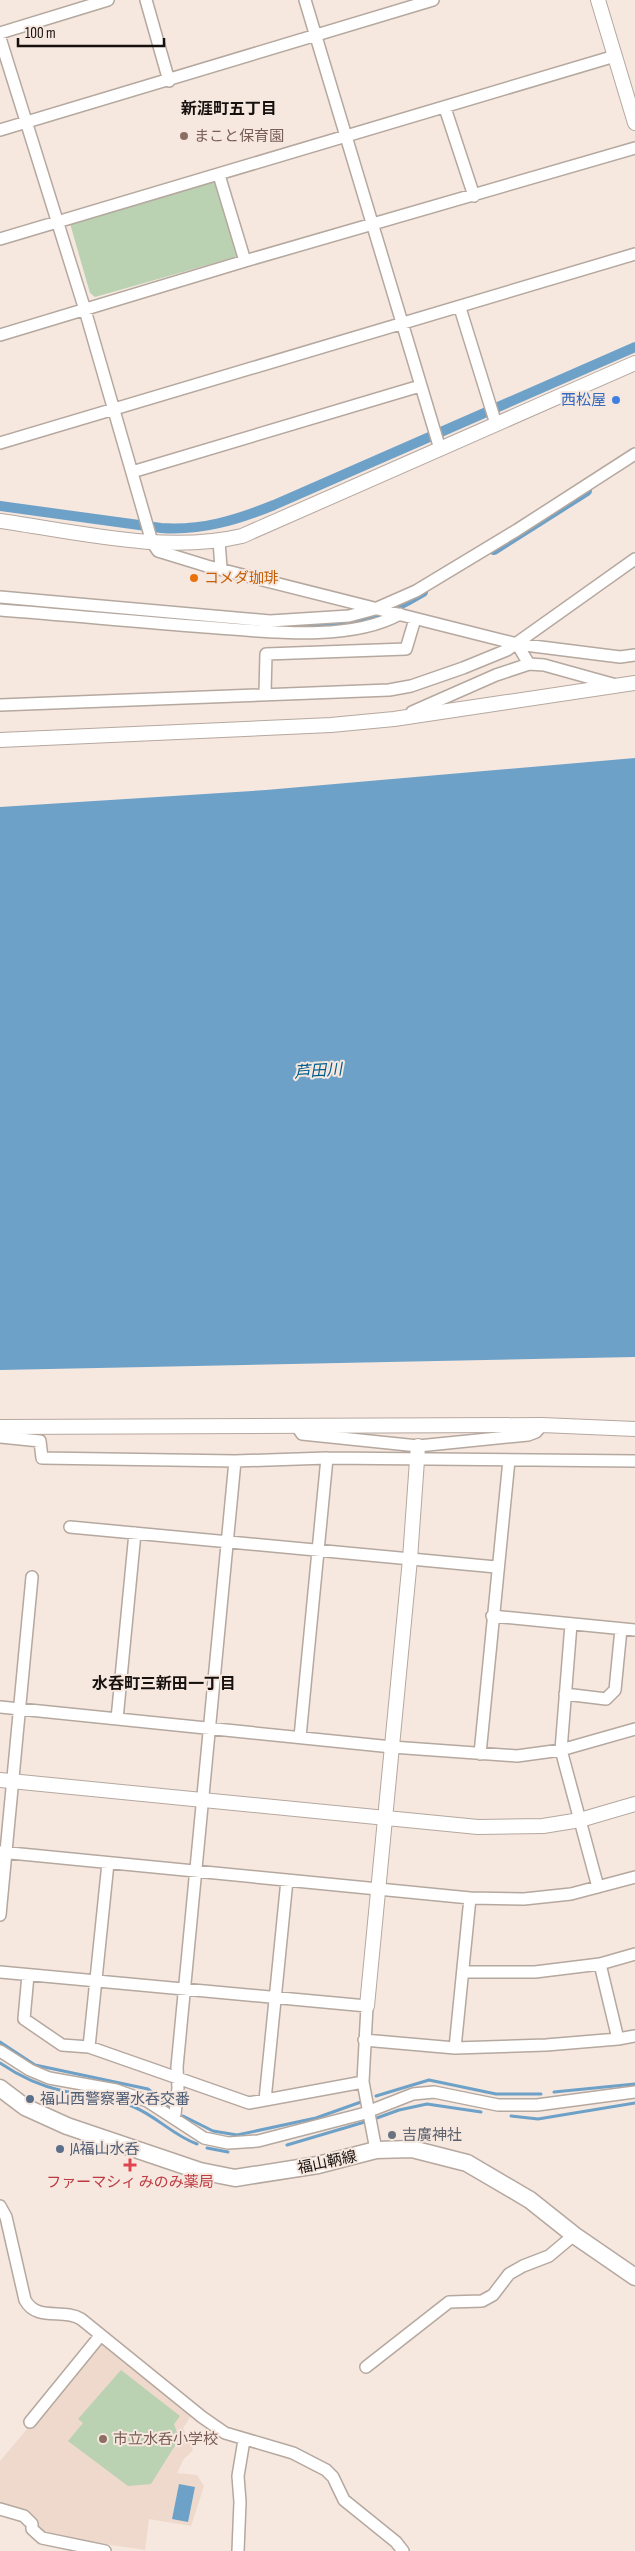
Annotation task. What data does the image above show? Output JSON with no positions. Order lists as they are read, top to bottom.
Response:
{
  "streets": {
    "main road": ["福山鞆線"]
  },
  "districts": ["新涯町五丁目", "水呑町三新田一丁目"],
  "water": ["芦田川"],
  "places": {
    "other": [
      "まこと保育園",
      "西松屋",
      "コメダ珈琲",
      "福山西警察署水呑交番",
      "吉廣神社",
      "JA福山水呑",
      "市立水呑小学校"
    ],
    "health": ["ファーマシィ みのみ薬局"]
  },
  "scale_bar": "100 m"
}
